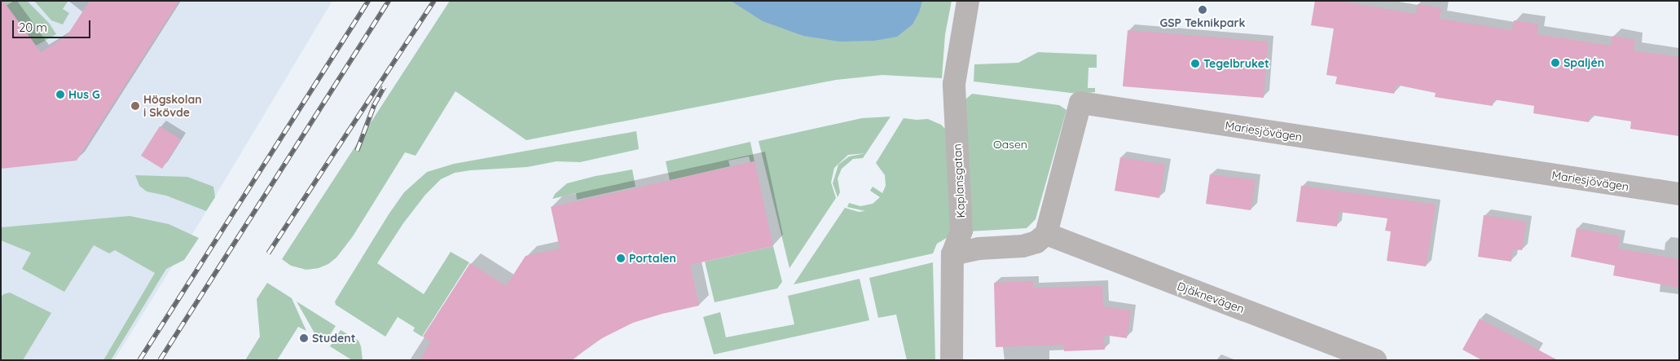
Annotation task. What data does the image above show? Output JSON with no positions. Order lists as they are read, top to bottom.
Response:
{
  "streets": {
    "street": ["Mariesjövägen", "Kaplansgatan", "Djäknevägen"]
  },
  "crossings": [
    ["Mariesjövägen", "Djäknevägen"]
  ],
  "parks": ["Oasen"],
  "places": [
    "GSP Teknikpark",
    "Spaljén",
    "Tegelbruket",
    "Hus G",
    "Högskolan i Skövde",
    "Portalen",
    "Student"
  ],
  "scale_bar": "20 m"
}
